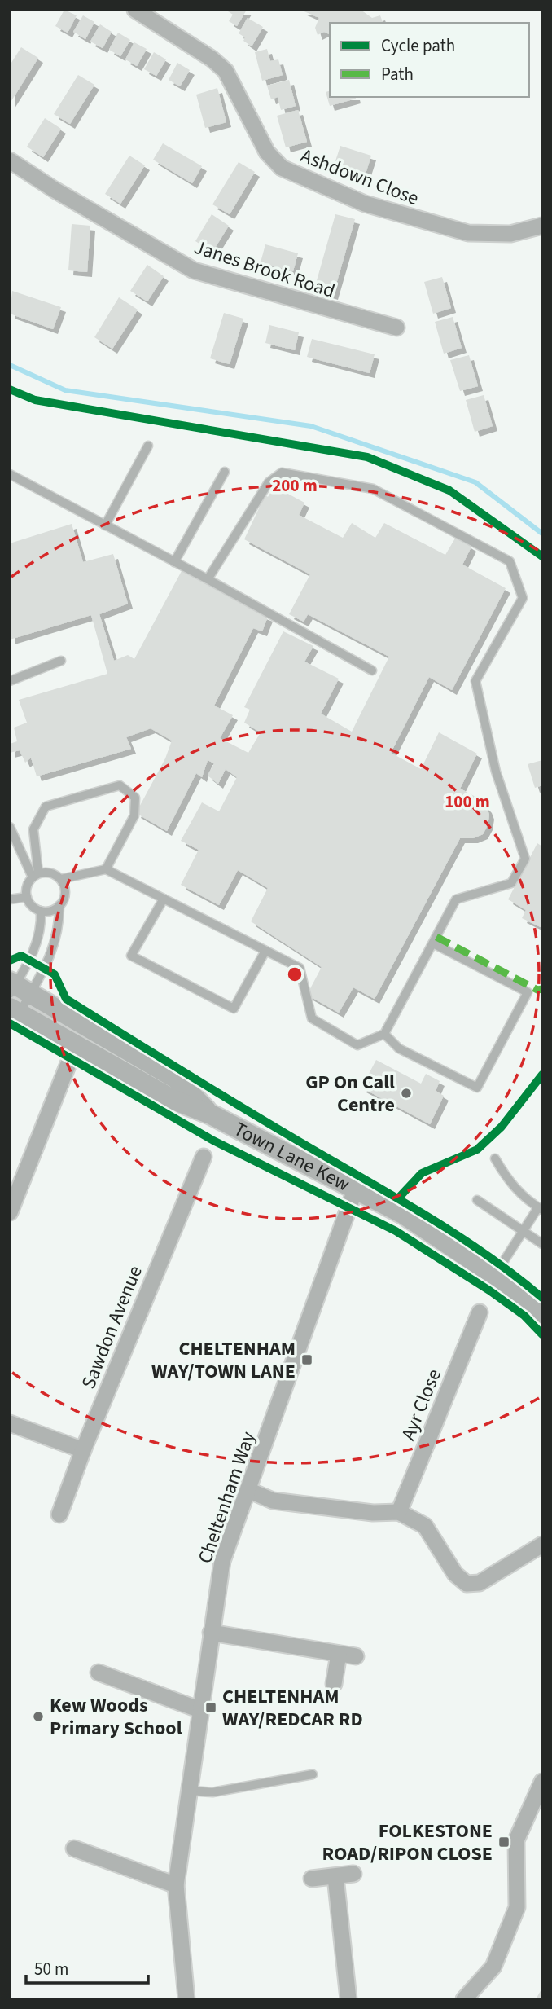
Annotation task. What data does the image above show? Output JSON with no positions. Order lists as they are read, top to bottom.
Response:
{
  "streets": {
    "street": [
      "Ashdown Close",
      "Janes Brook Road",
      "Town Lane Kew",
      "Sawdon Avenue",
      "Ayr Close",
      "Cheltenham Way"
    ]
  },
  "crossings": [
    ["Town Lane Kew", "Cheltenham Way"]
  ],
  "places": {
    "other": ["GP On Call Centre", "Kew Woods Primary School"],
    "transit": ["CHELTENHAM WAY/TOWN LANE", "CHELTENHAM WAY/REDCAR RD", "FOLKESTONE ROAD/RIPON CLOSE"]
  },
  "legend": ["Cycle path", "Path"],
  "scale_bar": "50 m",
  "rings": ["200 m", "100 m"]
}
